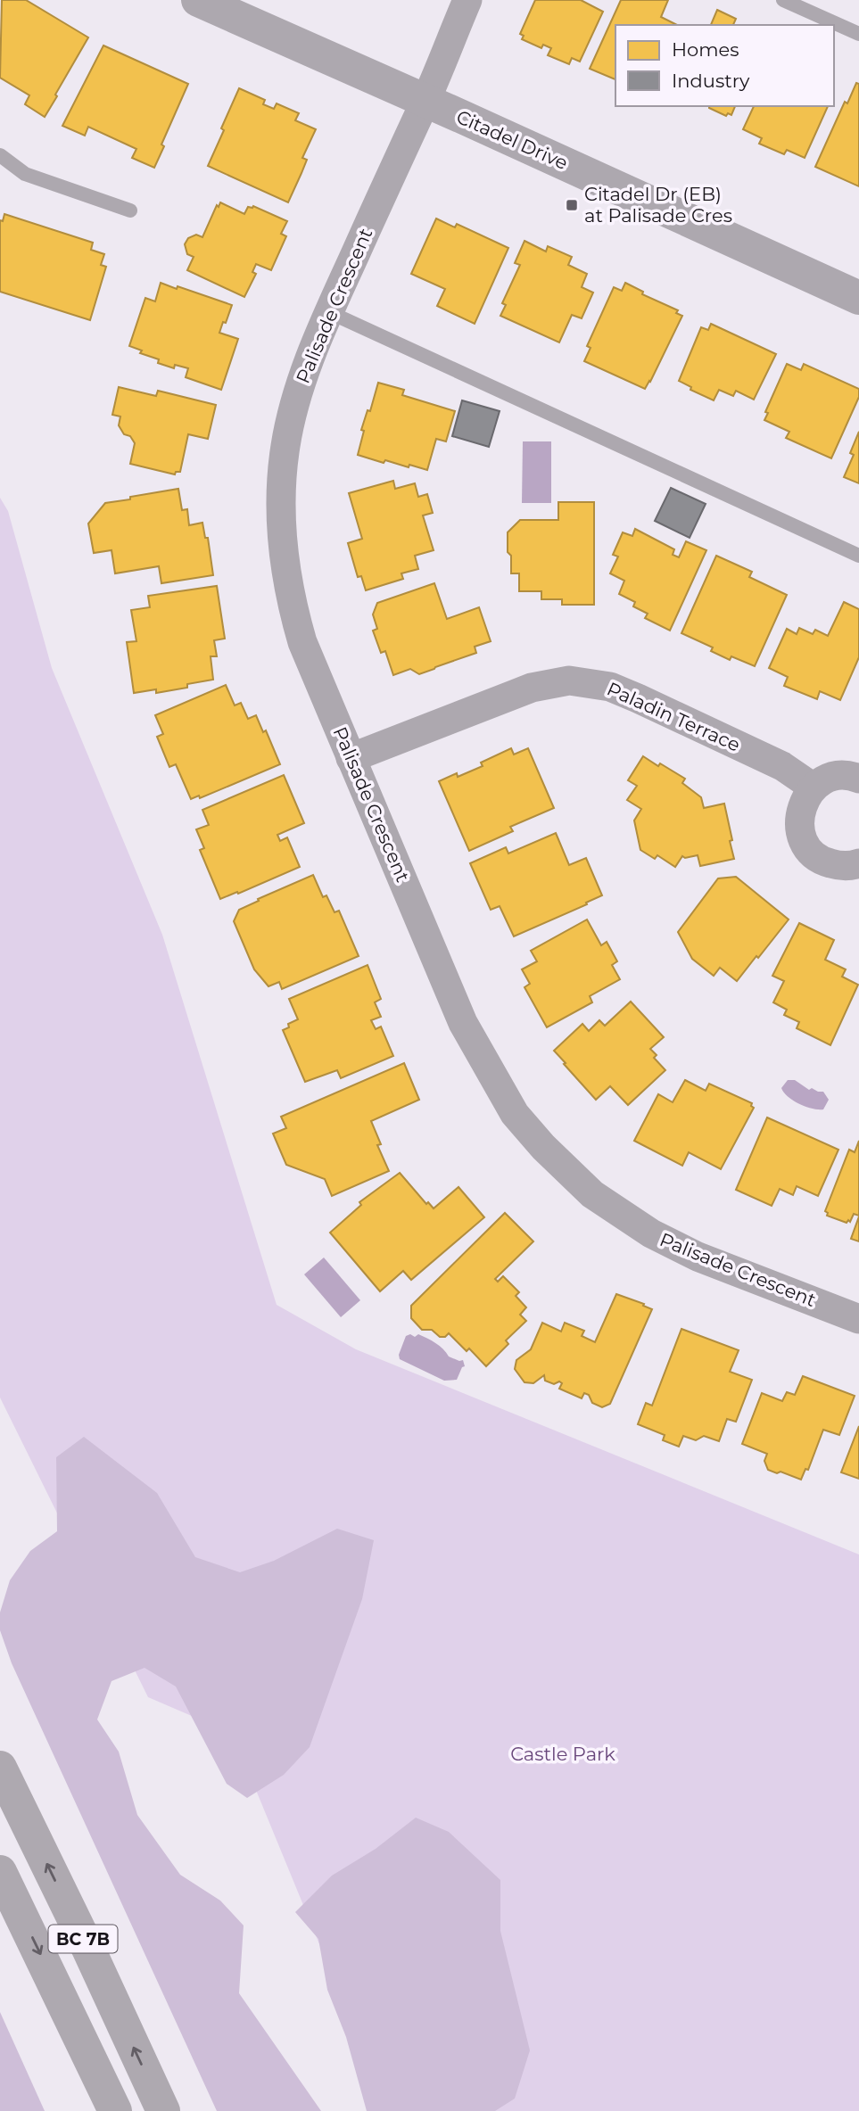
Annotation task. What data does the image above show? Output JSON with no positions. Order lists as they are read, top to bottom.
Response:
{
  "streets": {
    "highway": ["BC 7B"],
    "street": ["Citadel Drive", "Palisade Crescent", "Paladin Terrace"]
  },
  "crossings": [
    ["Citadel Drive", "Palisade Crescent"],
    ["Palisade Crescent", "Paladin Terrace"]
  ],
  "parks": ["Castle Park"],
  "places": {
    "transit": ["Citadel Dr (EB) at Palisade Cres"]
  },
  "legend": ["Homes", "Industry"]
}
